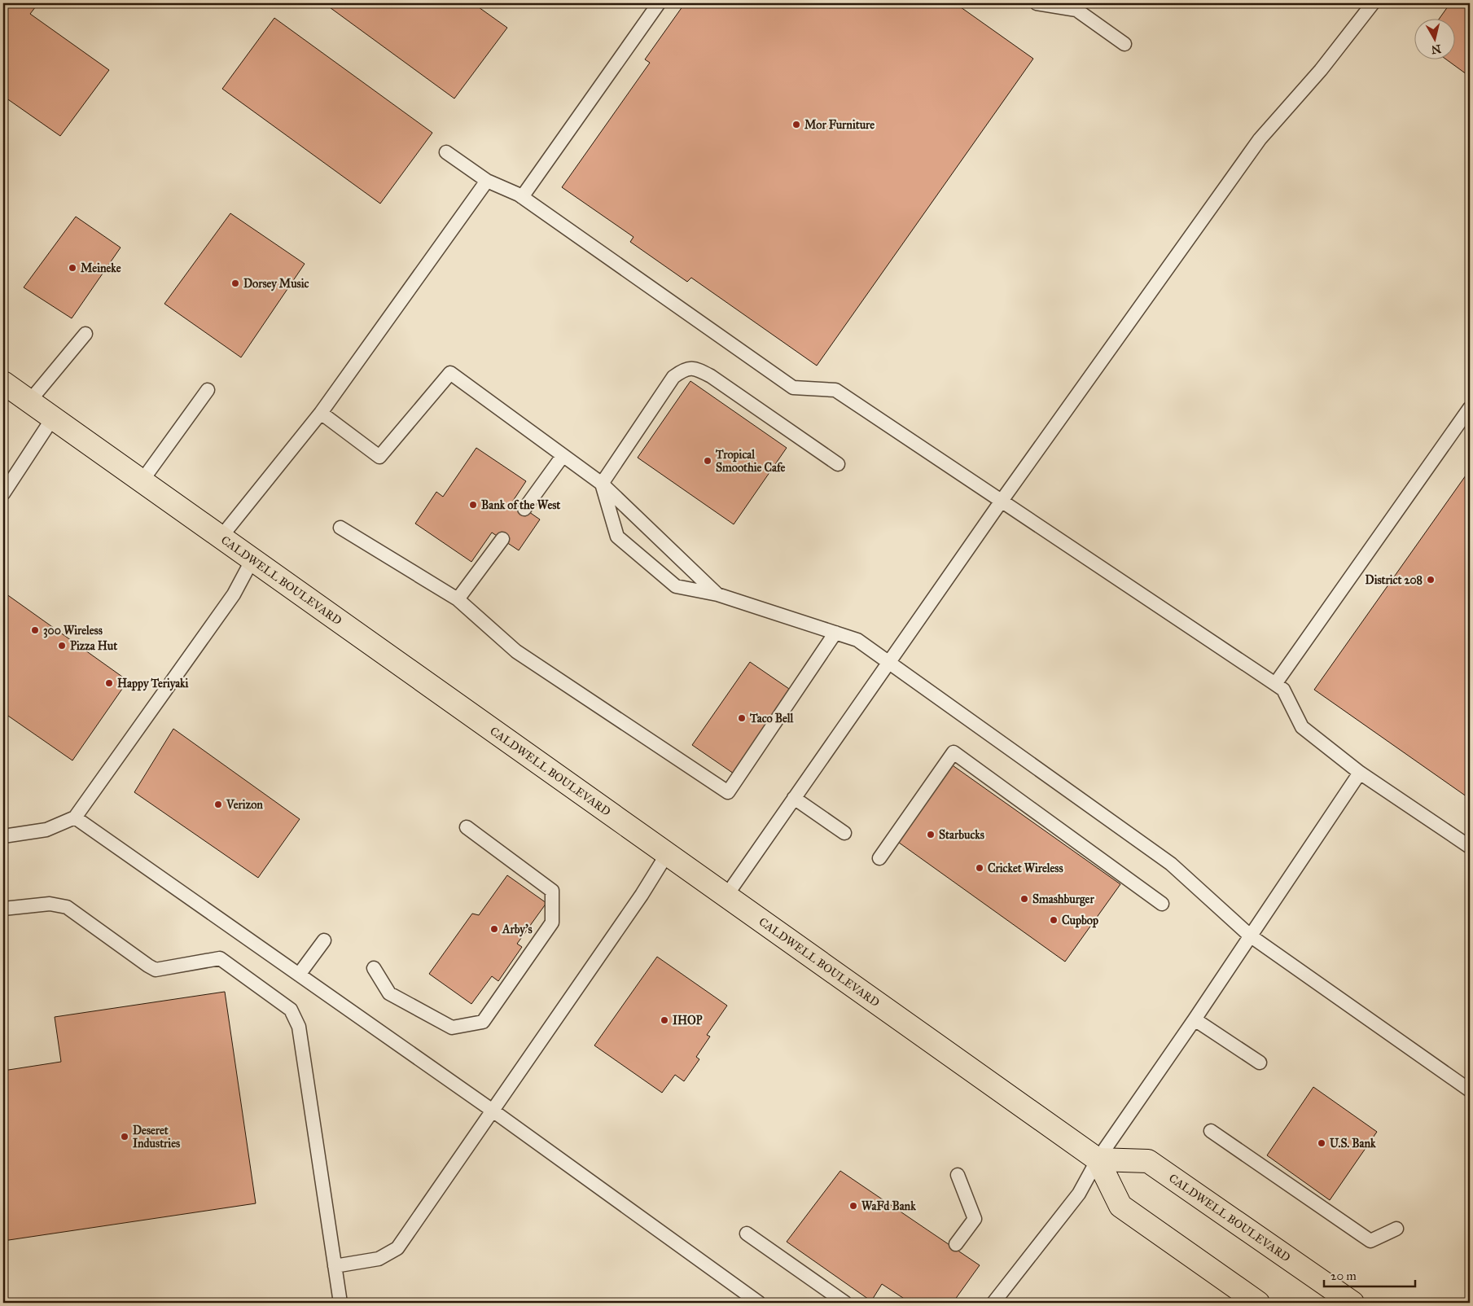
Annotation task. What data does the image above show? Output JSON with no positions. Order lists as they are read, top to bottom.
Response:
{
  "streets": {
    "main road": ["CALDWELL BOULEVARD"]
  },
  "places": [
    "Mor Furniture",
    "Meineke",
    "Dorsey Music",
    "Tropical Smoothie Cafe",
    "Bank of the West",
    "District 208",
    "300 Wireless",
    "Pizza Hut",
    "Happy Teriyaki",
    "Taco Bell",
    "Verizon",
    "Starbucks",
    "Cricket Wireless",
    "Smashburger",
    "Cupbop",
    "Arby's",
    "IHOP",
    "Deseret Industries",
    "U.S. Bank",
    "WaFd Bank"
  ],
  "scale_bar": "20 m",
  "north": "bottom"
}
